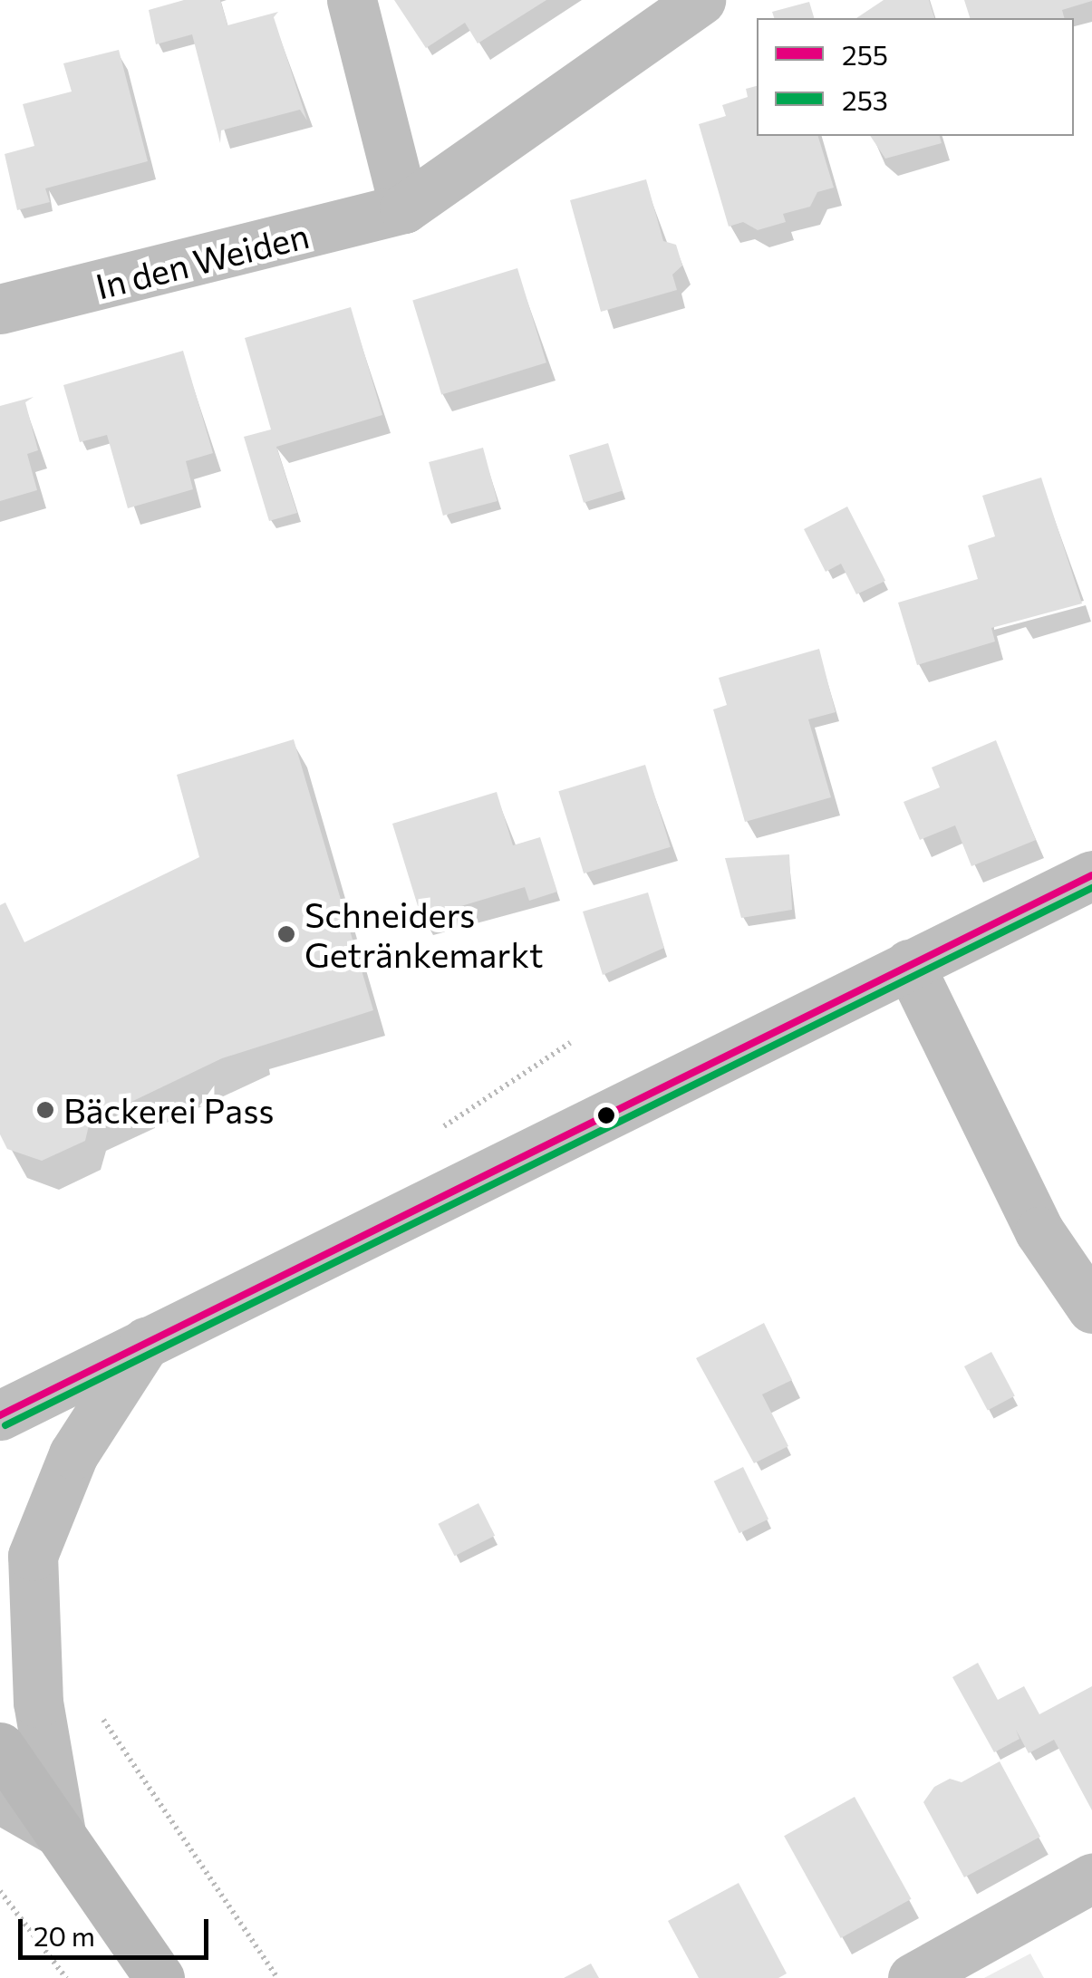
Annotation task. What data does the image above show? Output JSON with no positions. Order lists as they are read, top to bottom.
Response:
{
  "streets": {
    "street": ["In den Weiden"]
  },
  "places": ["Schneiders Getränkemarkt", "Bäckerei Pass"],
  "lines": ["transit line 255", "transit line 253"],
  "legend": ["255", "253"],
  "scale_bar": "20 m"
}
